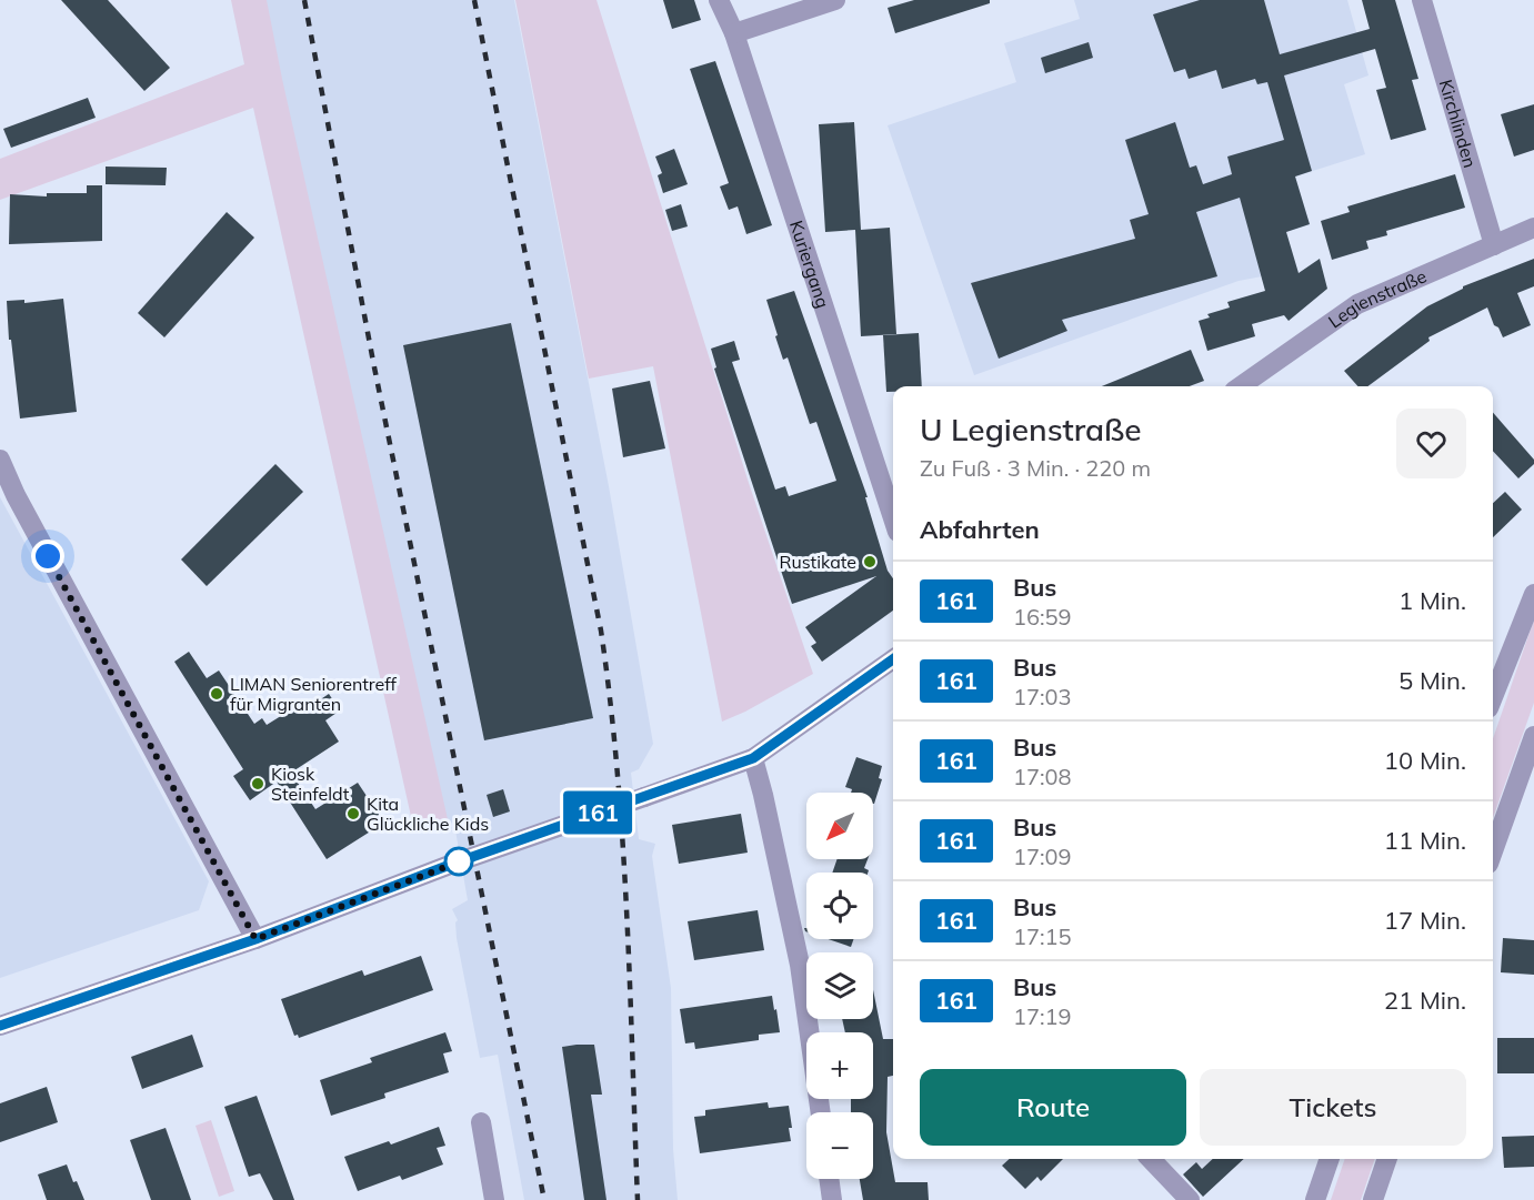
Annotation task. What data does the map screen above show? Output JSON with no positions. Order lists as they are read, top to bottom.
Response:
{
  "streets": {
    "street": ["Kirchlinden", "Kuriergang", "Legienstraße"]
  },
  "crossings": [
    ["Kirchlinden", "Legienstraße"]
  ],
  "places": [
    "Rustikate",
    "LIMAN Seniorentreff für Migranten",
    "Kiosk Steinfeldt",
    "Kita Glückliche Kids"
  ],
  "lines": ["bus line 161"],
  "north": "bottom left",
  "page": {
    "on_map": "161",
    "heading": [
      ["U Legienstraße", "Zu Fuß · 3 Min. · 220 m"],
      "Abfahrten"
    ],
    "list": [
      {
        "mark": "161",
        "name": "Bus",
        "note": "16:59",
        "value": "1 Min."
      },
      {
        "mark": "161",
        "name": "Bus",
        "note": "17:03",
        "value": "5 Min."
      },
      {
        "mark": "161",
        "name": "Bus",
        "note": "17:08",
        "value": "10 Min."
      },
      {
        "mark": "161",
        "name": "Bus",
        "note": "17:09",
        "value": "11 Min."
      },
      {
        "mark": "161",
        "name": "Bus",
        "note": "17:15",
        "value": "17 Min."
      },
      {
        "mark": "161",
        "name": "Bus",
        "note": "17:19",
        "value": "21 Min."
      }
    ],
    "map_buttons": ["+", "−"],
    "buttons": ["Route", "Tickets"]
  }
}
